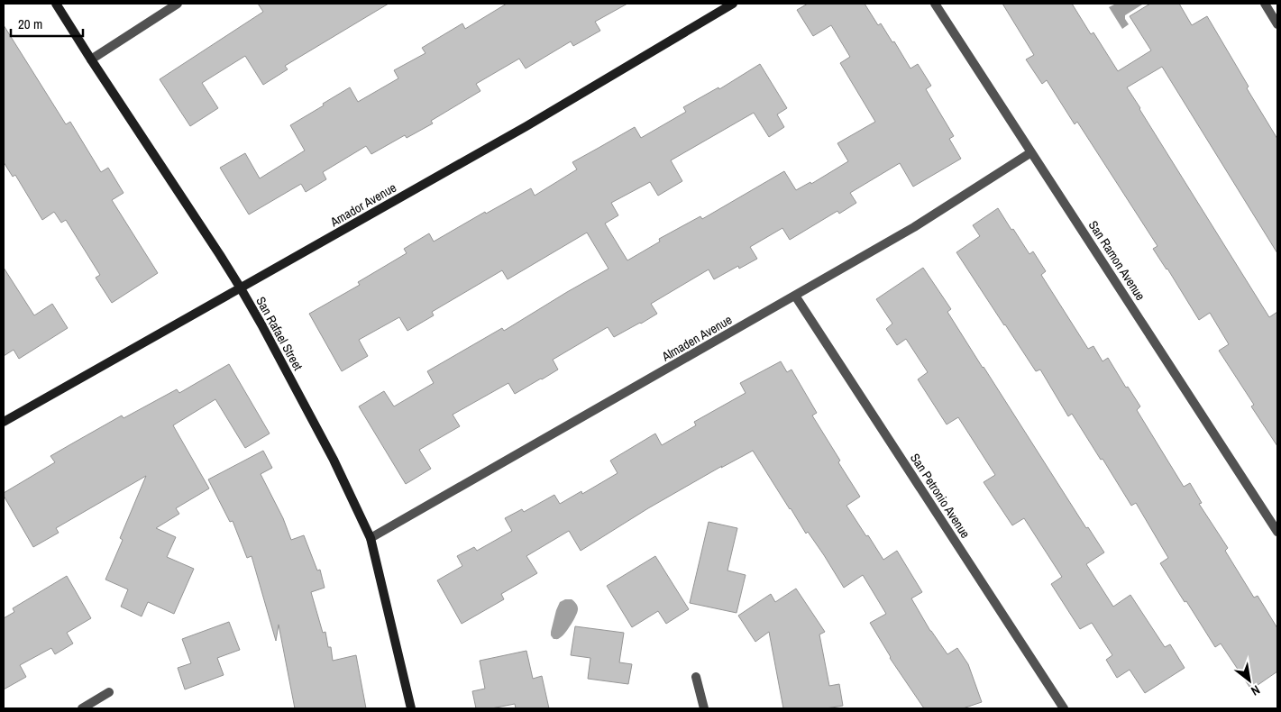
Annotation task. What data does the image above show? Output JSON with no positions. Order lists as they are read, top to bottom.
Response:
{
  "streets": {
    "street": [
      "Amador Avenue",
      "San Ramon Avenue",
      "San Rafael Street",
      "Almaden Avenue",
      "San Petronio Avenue"
    ]
  },
  "crossings": [
    ["Amador Avenue", "San Rafael Street"],
    ["San Ramon Avenue", "Almaden Avenue"],
    ["San Rafael Street", "Almaden Avenue"],
    ["Almaden Avenue", "San Petronio Avenue"]
  ],
  "scale_bar": "20 m",
  "north": "bottom right"
}
